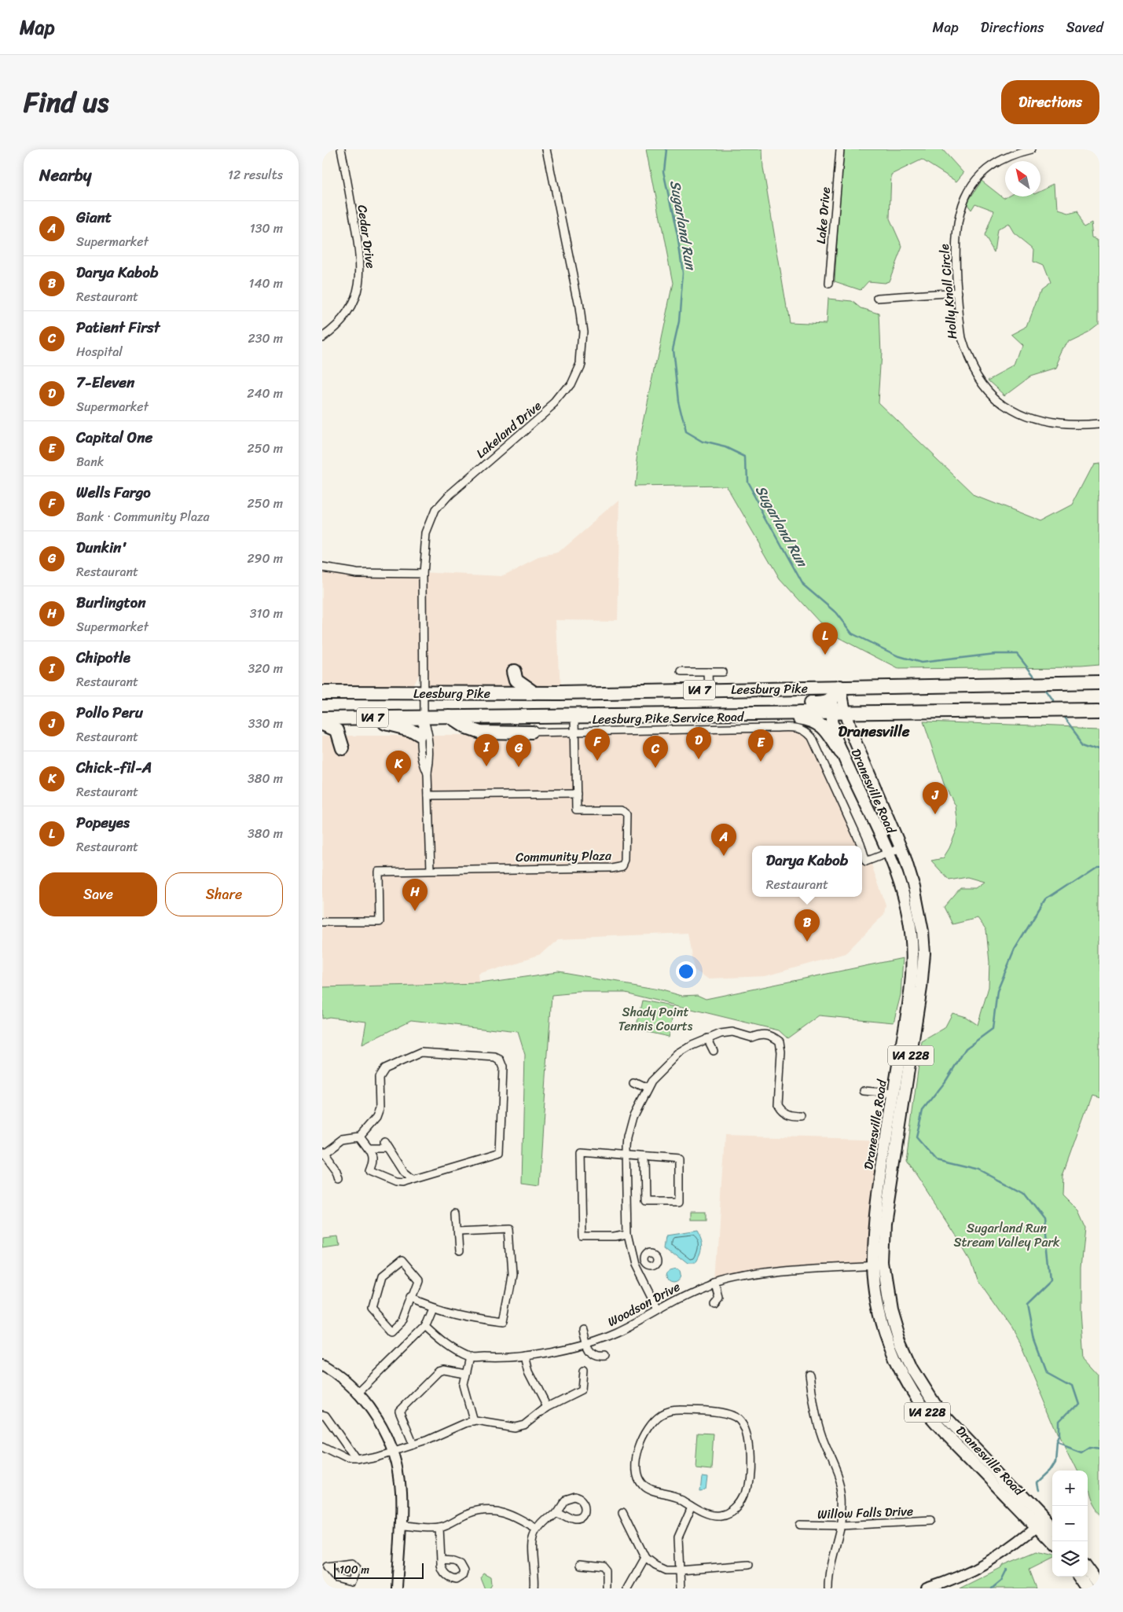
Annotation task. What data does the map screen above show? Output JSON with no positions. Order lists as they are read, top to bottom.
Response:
{
  "streets": {
    "highway": ["Leesburg Pike", "VA 7"],
    "main road": ["Dranesville Road", "VA 228"],
    "street": [
      "Lake Drive",
      "Cedar Drive",
      "Holly Knoll Circle",
      "Lakeland Drive",
      "Leesburg Pike Service Road",
      "Community Plaza",
      "Woodson Drive",
      "Willow Falls Drive"
    ]
  },
  "crossings": [
    ["Lakeland Drive", "Leesburg Pike"],
    ["Leesburg Pike", "Dranesville Road"],
    ["Leesburg Pike", "Community Plaza"],
    ["Leesburg Pike Service Road", "Dranesville Road"],
    ["Leesburg Pike Service Road", "Community Plaza"],
    ["Dranesville Road", "Woodson Drive"]
  ],
  "districts": ["Dranesville"],
  "water": ["Sugarland Run"],
  "parks": ["Shady Point Tennis Courts", "Sugarland Run Stream Valley Park"],
  "scale_bar": "100 m",
  "north": "top left",
  "page": {
    "header": "Map",
    "nav": ["Map", "Directions", "Saved"],
    "title": "Find us",
    "buttons": [
      "Directions",
      ["Save", "Share"]
    ],
    "heading": ["Nearby", "12 results"],
    "list": [
      {
        "mark": "A",
        "name": "Giant",
        "note": "Supermarket",
        "value": "130 m"
      },
      {
        "mark": "B",
        "name": "Darya Kabob",
        "note": "Restaurant",
        "value": "140 m"
      },
      {
        "mark": "C",
        "name": "Patient First",
        "note": "Hospital",
        "value": "230 m"
      },
      {
        "mark": "D",
        "name": "7-Eleven",
        "note": "Supermarket",
        "value": "240 m"
      },
      {
        "mark": "E",
        "name": "Capital One",
        "note": "Bank",
        "value": "250 m"
      },
      {
        "mark": "F",
        "name": "Wells Fargo",
        "note": "Bank · Community Plaza",
        "value": "250 m"
      },
      {
        "mark": "G",
        "name": "Dunkin'",
        "note": "Restaurant",
        "value": "290 m"
      },
      {
        "mark": "H",
        "name": "Burlington",
        "note": "Supermarket",
        "value": "310 m"
      },
      {
        "mark": "I",
        "name": "Chipotle",
        "note": "Restaurant",
        "value": "320 m"
      },
      {
        "mark": "J",
        "name": "Pollo Peru",
        "note": "Restaurant",
        "value": "330 m"
      },
      {
        "mark": "K",
        "name": "Chick-fil-A",
        "note": "Restaurant",
        "value": "380 m"
      },
      {
        "mark": "L",
        "name": "Popeyes",
        "note": "Restaurant",
        "value": "380 m"
      }
    ],
    "pins": [
      "L",
      "D",
      "F",
      "E",
      "I",
      "G",
      "C",
      "K",
      "J",
      "A",
      "H",
      "B"
    ],
    "popup": ["Darya Kabob", "Restaurant"],
    "map_buttons": ["+", "−"],
    "scale": "100 m"
  }
}
